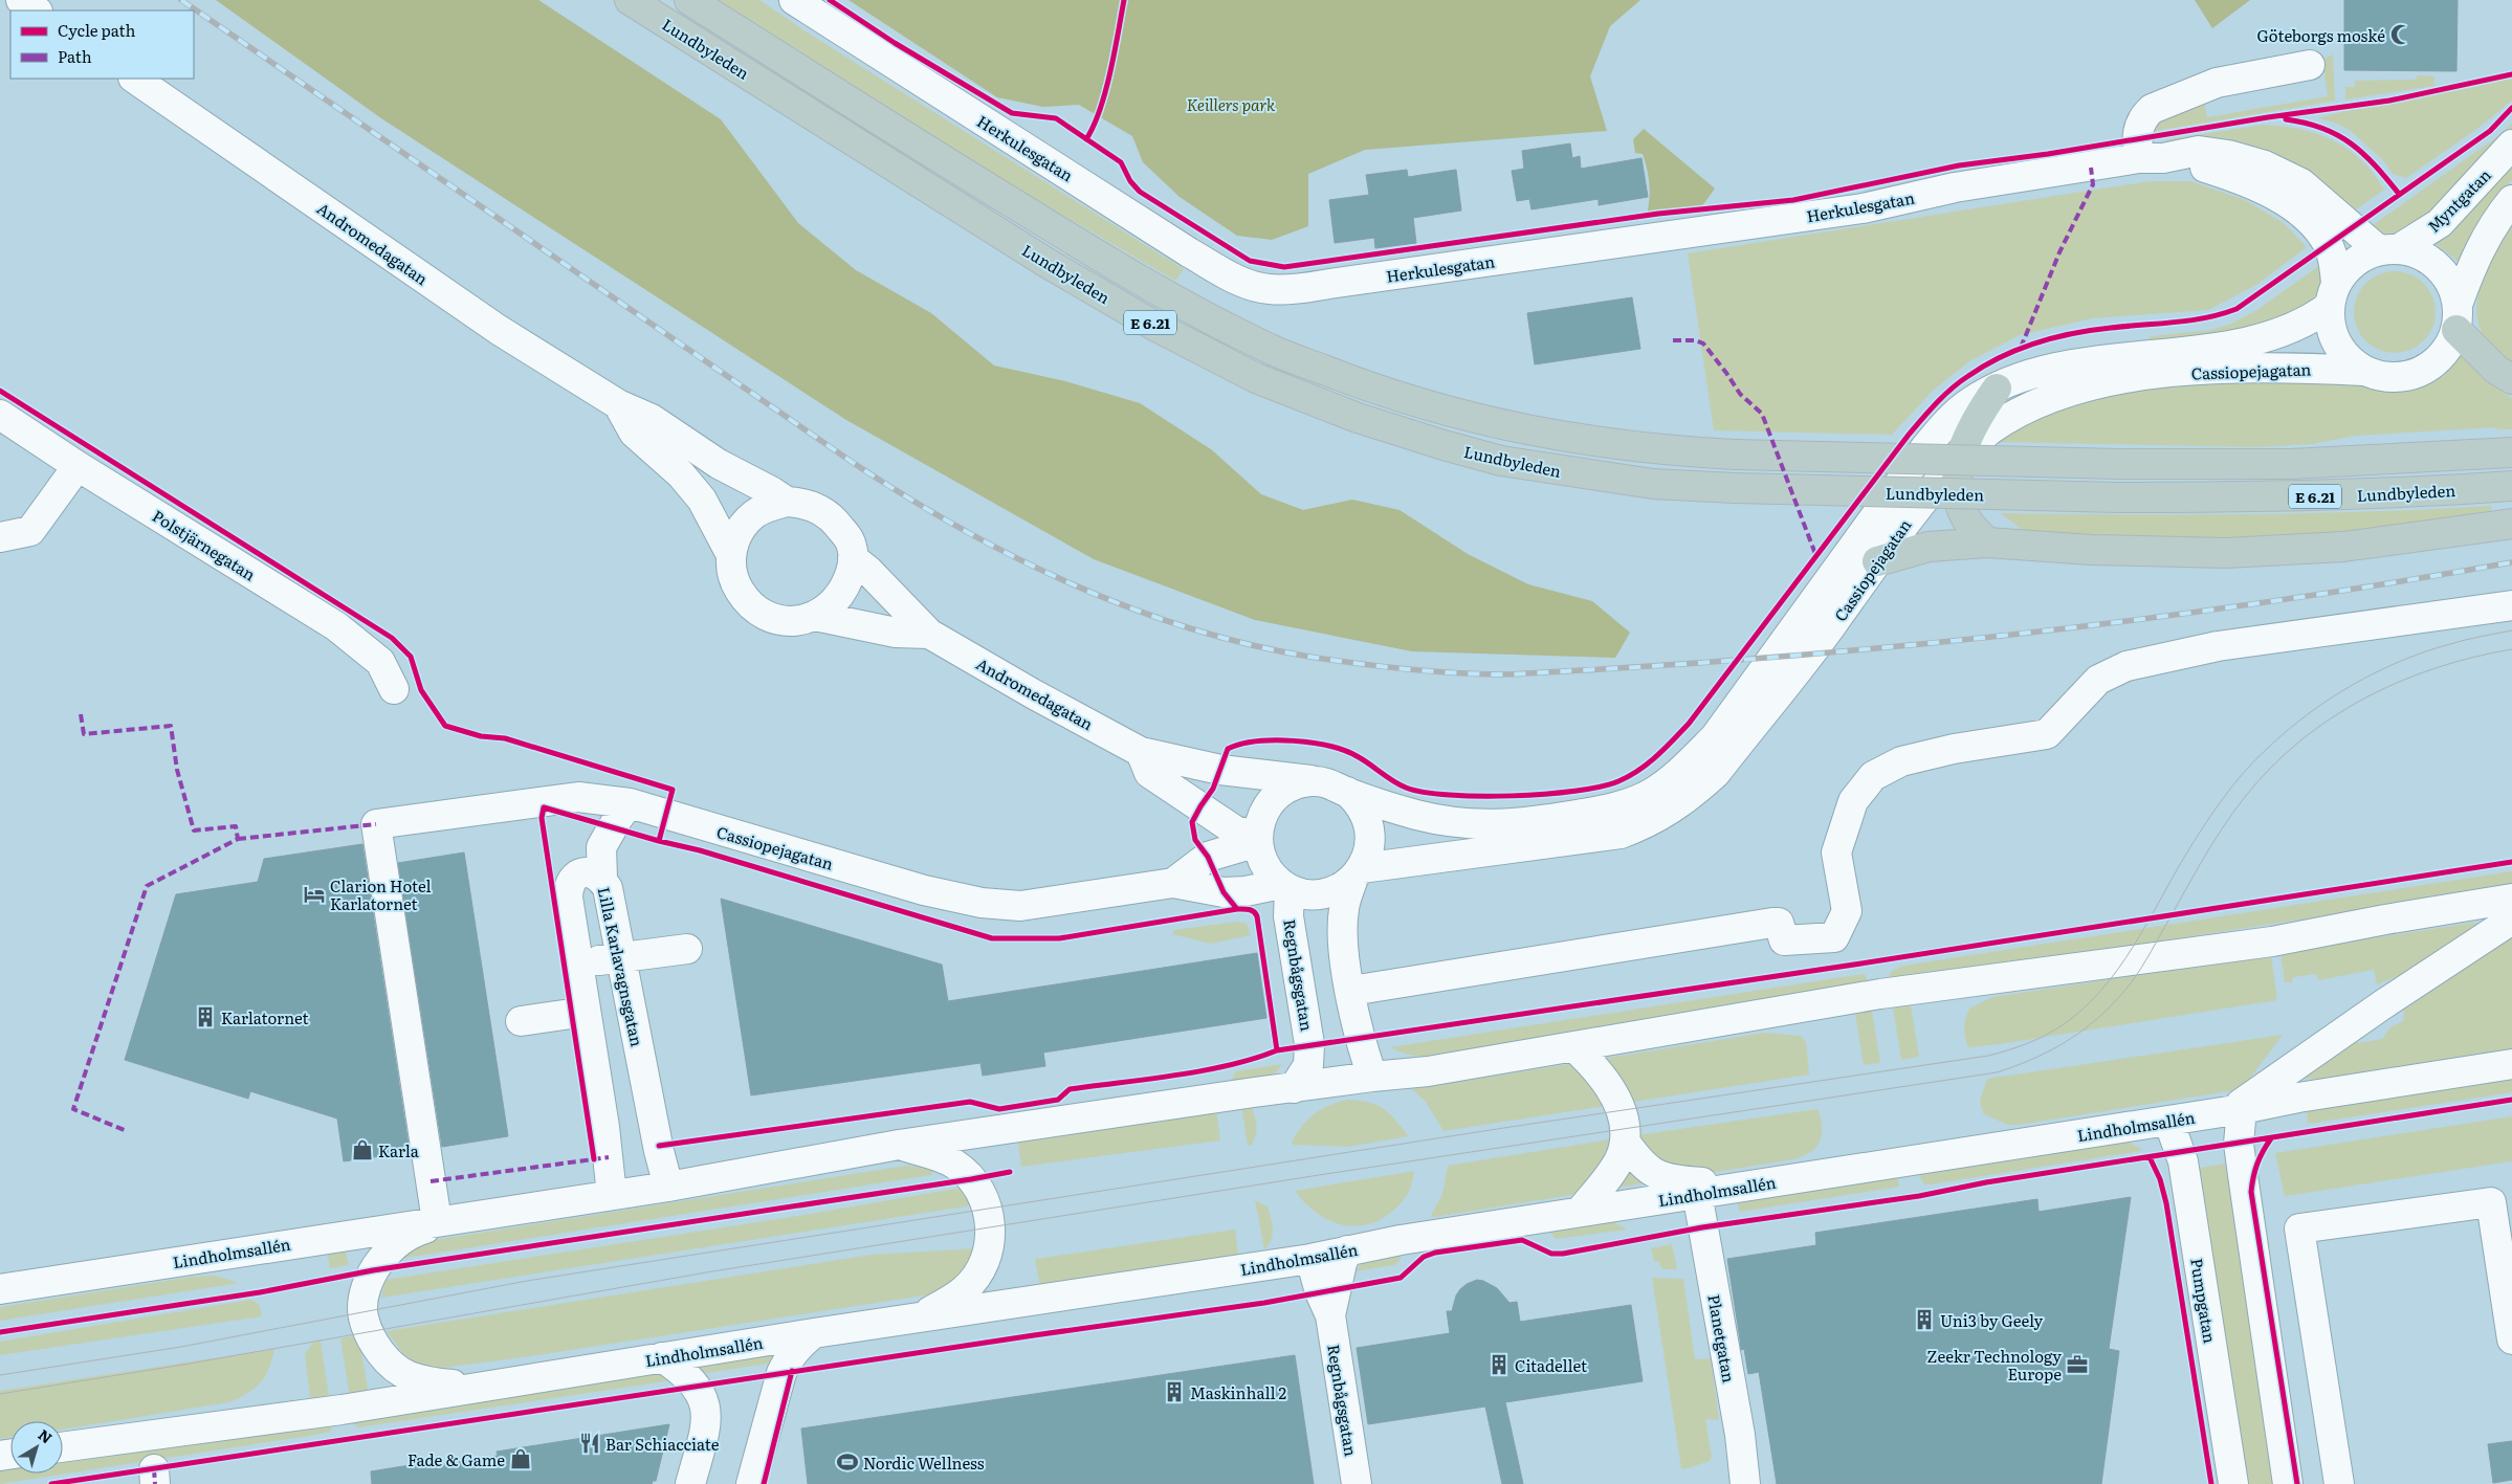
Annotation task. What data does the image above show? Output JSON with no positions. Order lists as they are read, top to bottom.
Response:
{
  "streets": {
    "highway": ["Lundbyleden", "E 6.21"],
    "street": [
      "Herkulesgatan",
      "Myntgatan",
      "Andromedagatan",
      "Cassiopejagatan",
      "Polstjärnegatan",
      "Lilla Karlavagnsgatan",
      "Regnbågsgatan",
      "Lindholmsallén",
      "Pumpgatan",
      "Planetgatan"
    ]
  },
  "crossings": [
    ["Herkulesgatan", "Myntgatan"],
    ["Herkulesgatan", "Cassiopejagatan"],
    ["Myntgatan", "Cassiopejagatan"],
    ["Andromedagatan", "Cassiopejagatan"],
    ["Andromedagatan", "Regnbågsgatan"],
    ["Cassiopejagatan", "Regnbågsgatan"],
    ["Cassiopejagatan", "Lindholmsallén"],
    ["Lilla Karlavagnsgatan", "Lindholmsallén"],
    ["Regnbågsgatan", "Lindholmsallén"],
    ["Lindholmsallén", "Pumpgatan"],
    ["Lindholmsallén", "Planetgatan"]
  ],
  "parks": ["Keillers park"],
  "places": {
    "mosque": ["Göteborgs moské"],
    "hotel": ["Clarion Hotel Karlatornet"],
    "building": [
      "Karlatornet",
      "Uni3 by Geely",
      "Citadellet",
      "Maskinhall 2"
    ],
    "shop": ["Karla", "Fade & Game"],
    "office": ["Zeekr Technology Europe"],
    "restaurant": ["Bar Schiacciate"],
    "sports": ["Nordic Wellness"]
  },
  "legend": ["Cycle path", "Path"],
  "north": "top right"
}
